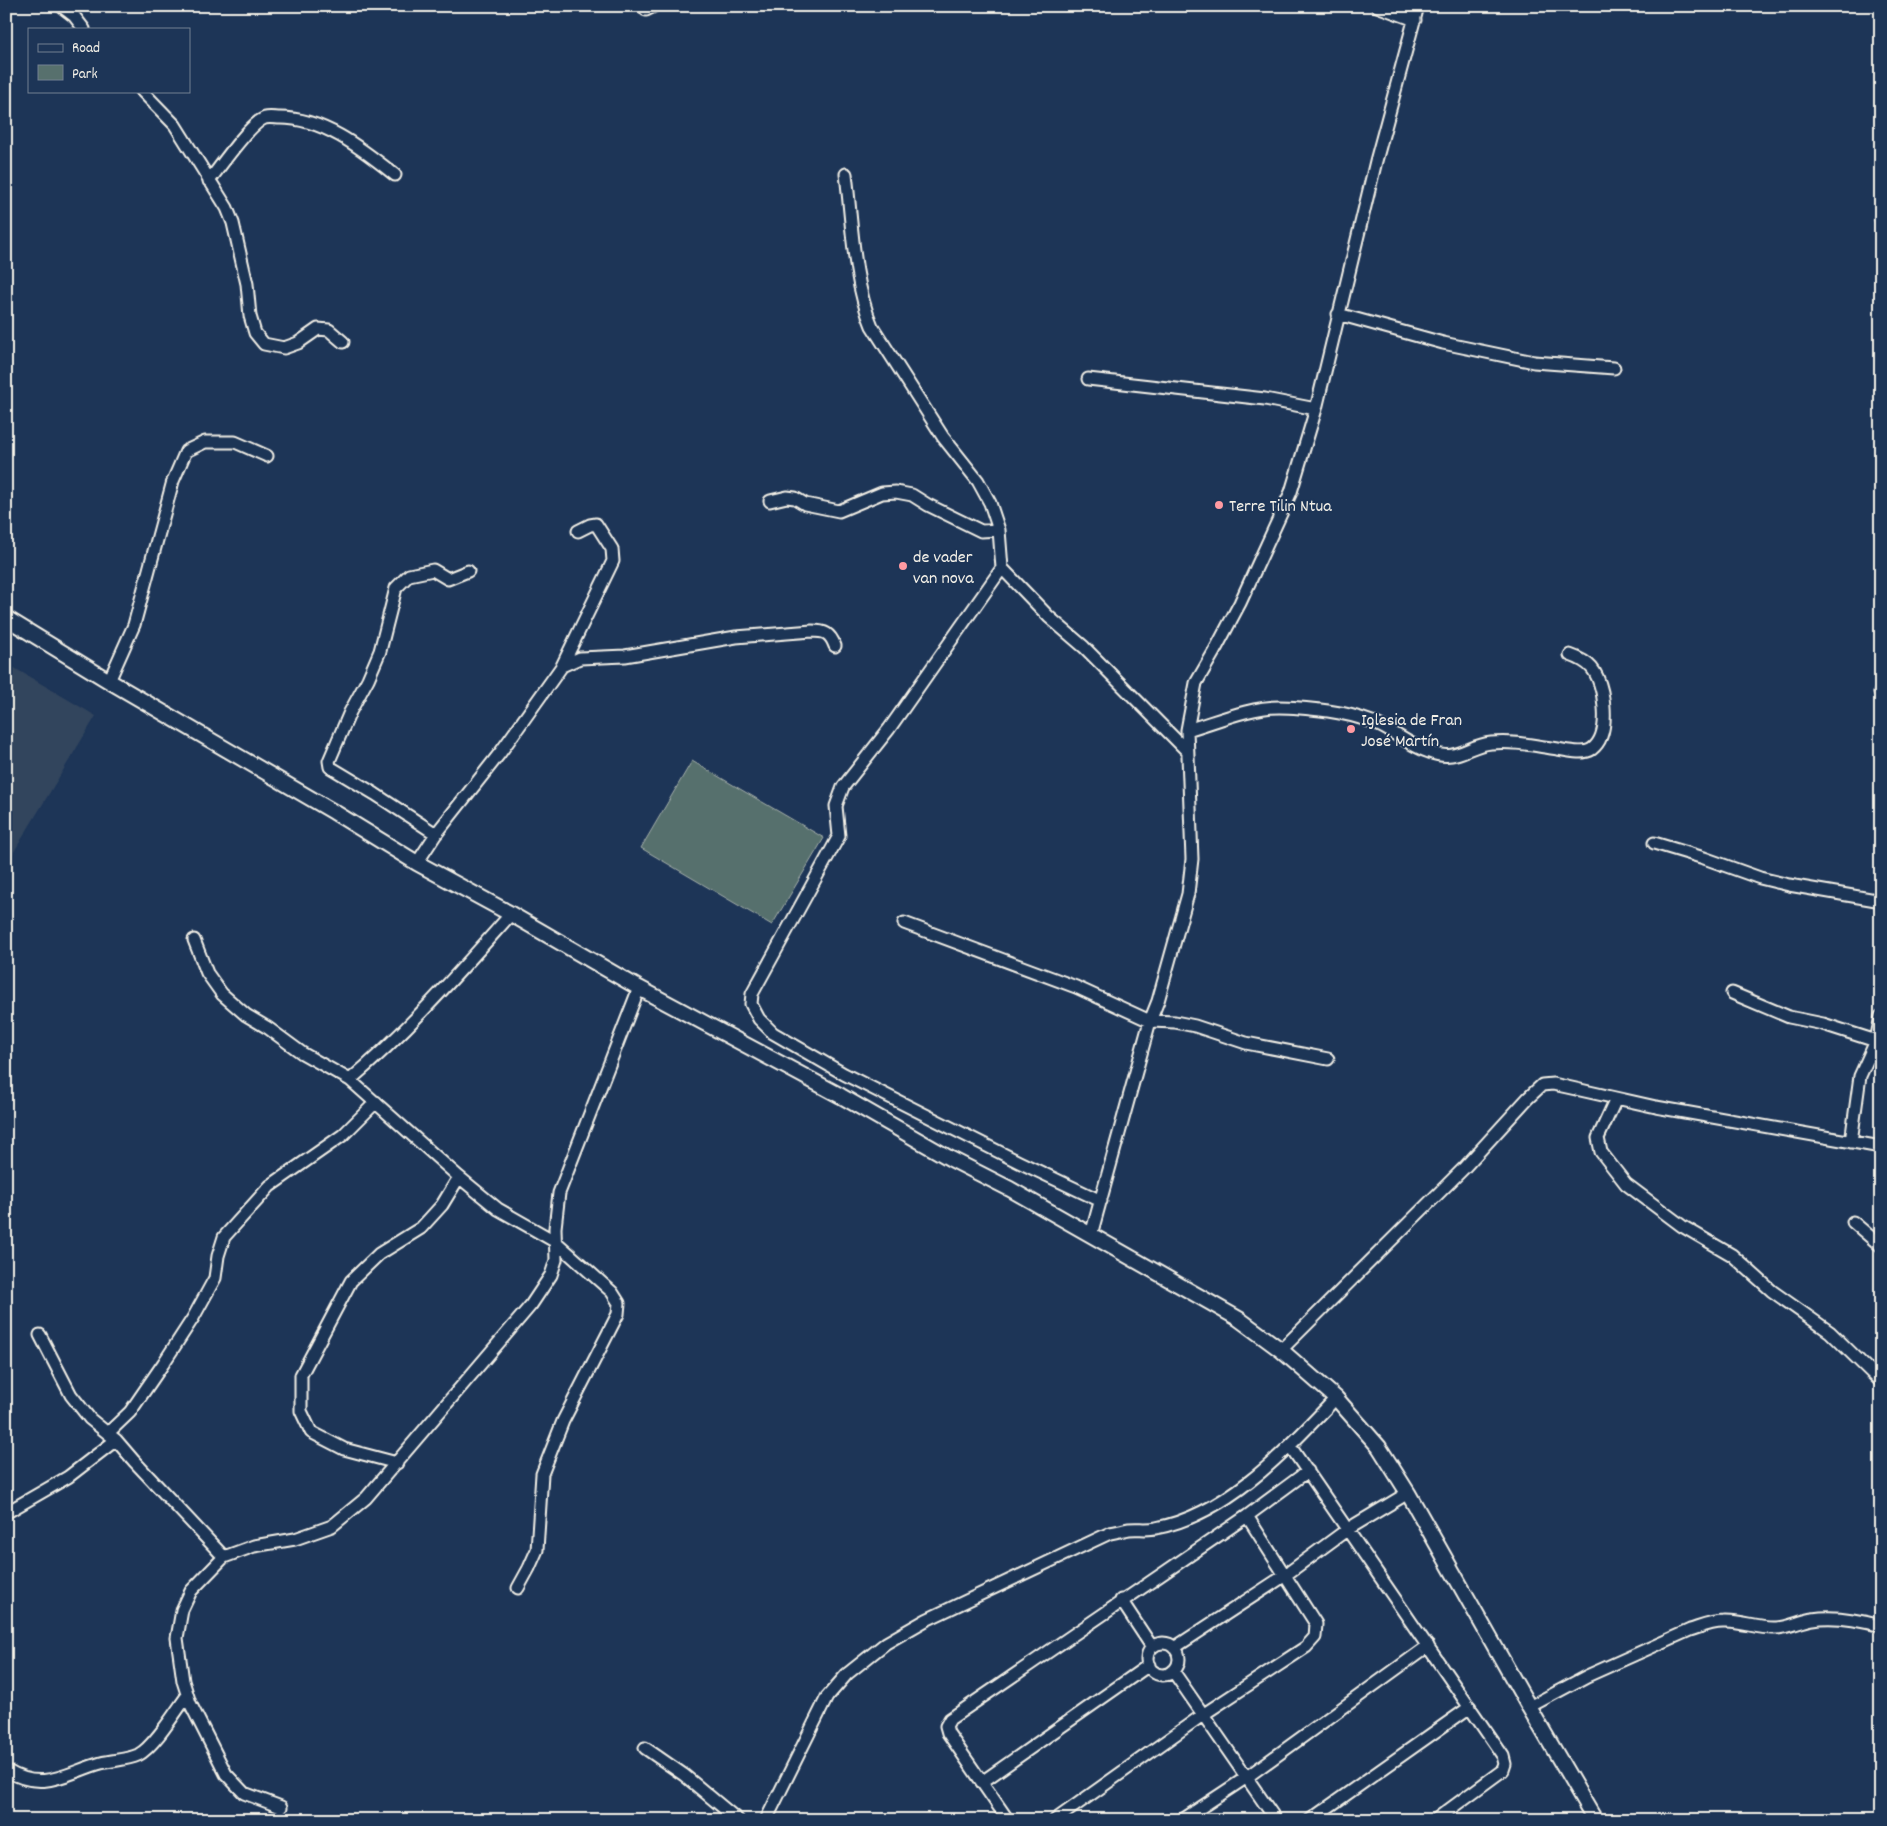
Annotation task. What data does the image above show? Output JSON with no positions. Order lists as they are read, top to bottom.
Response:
{
  "places": ["Terre Tilin Ntua", "de vader van nova", "Iglesia de Fran José Martín"],
  "legend": ["Road", "Park"]
}
